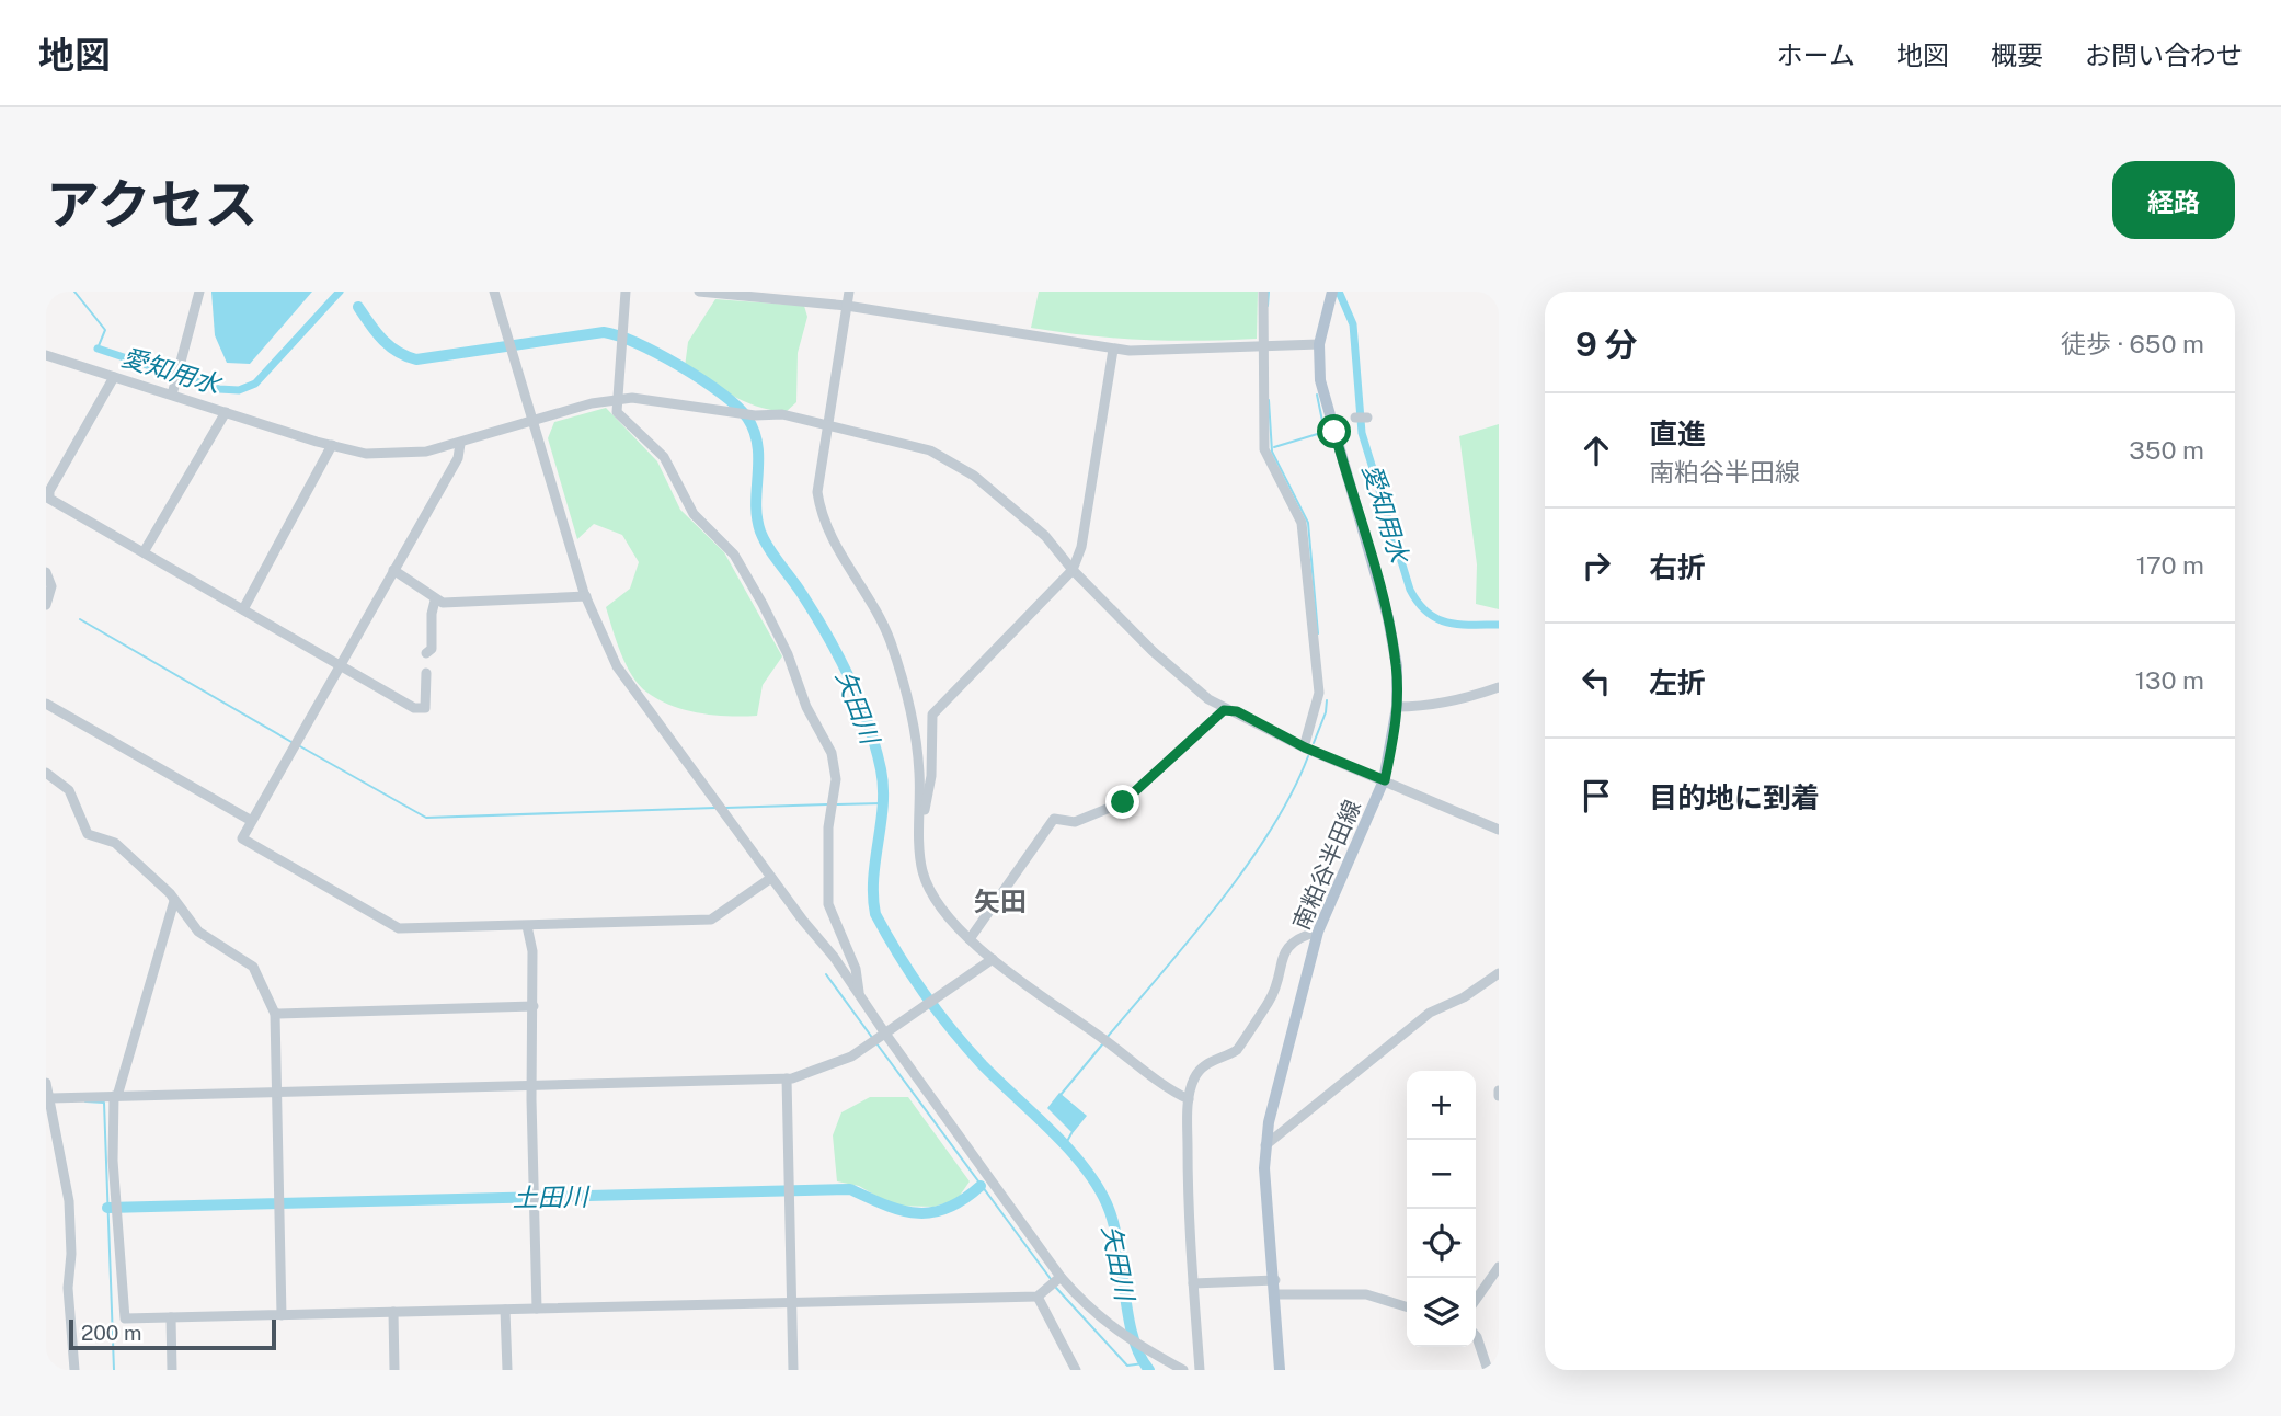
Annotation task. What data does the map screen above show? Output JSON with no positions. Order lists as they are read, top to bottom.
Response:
{
  "streets": {
    "main road": ["南粕谷半田線"]
  },
  "districts": ["矢田"],
  "water": ["愛知用水", "矢田川", "土田川"],
  "scale_bar": "200 m",
  "page": {
    "header": "地図",
    "nav": [
      "ホーム",
      "地図",
      "概要",
      "お問い合わせ"
    ],
    "title": "アクセス",
    "buttons": "経路",
    "heading": ["9 分", "徒歩 · 650 m"],
    "list": [
      ["直進", "南粕谷半田線", "350 m"],
      ["右折", "170 m"],
      ["左折", "130 m"],
      "目的地に到着"
    ],
    "map_buttons": ["+", "−"],
    "scale": "200 m"
  }
}
